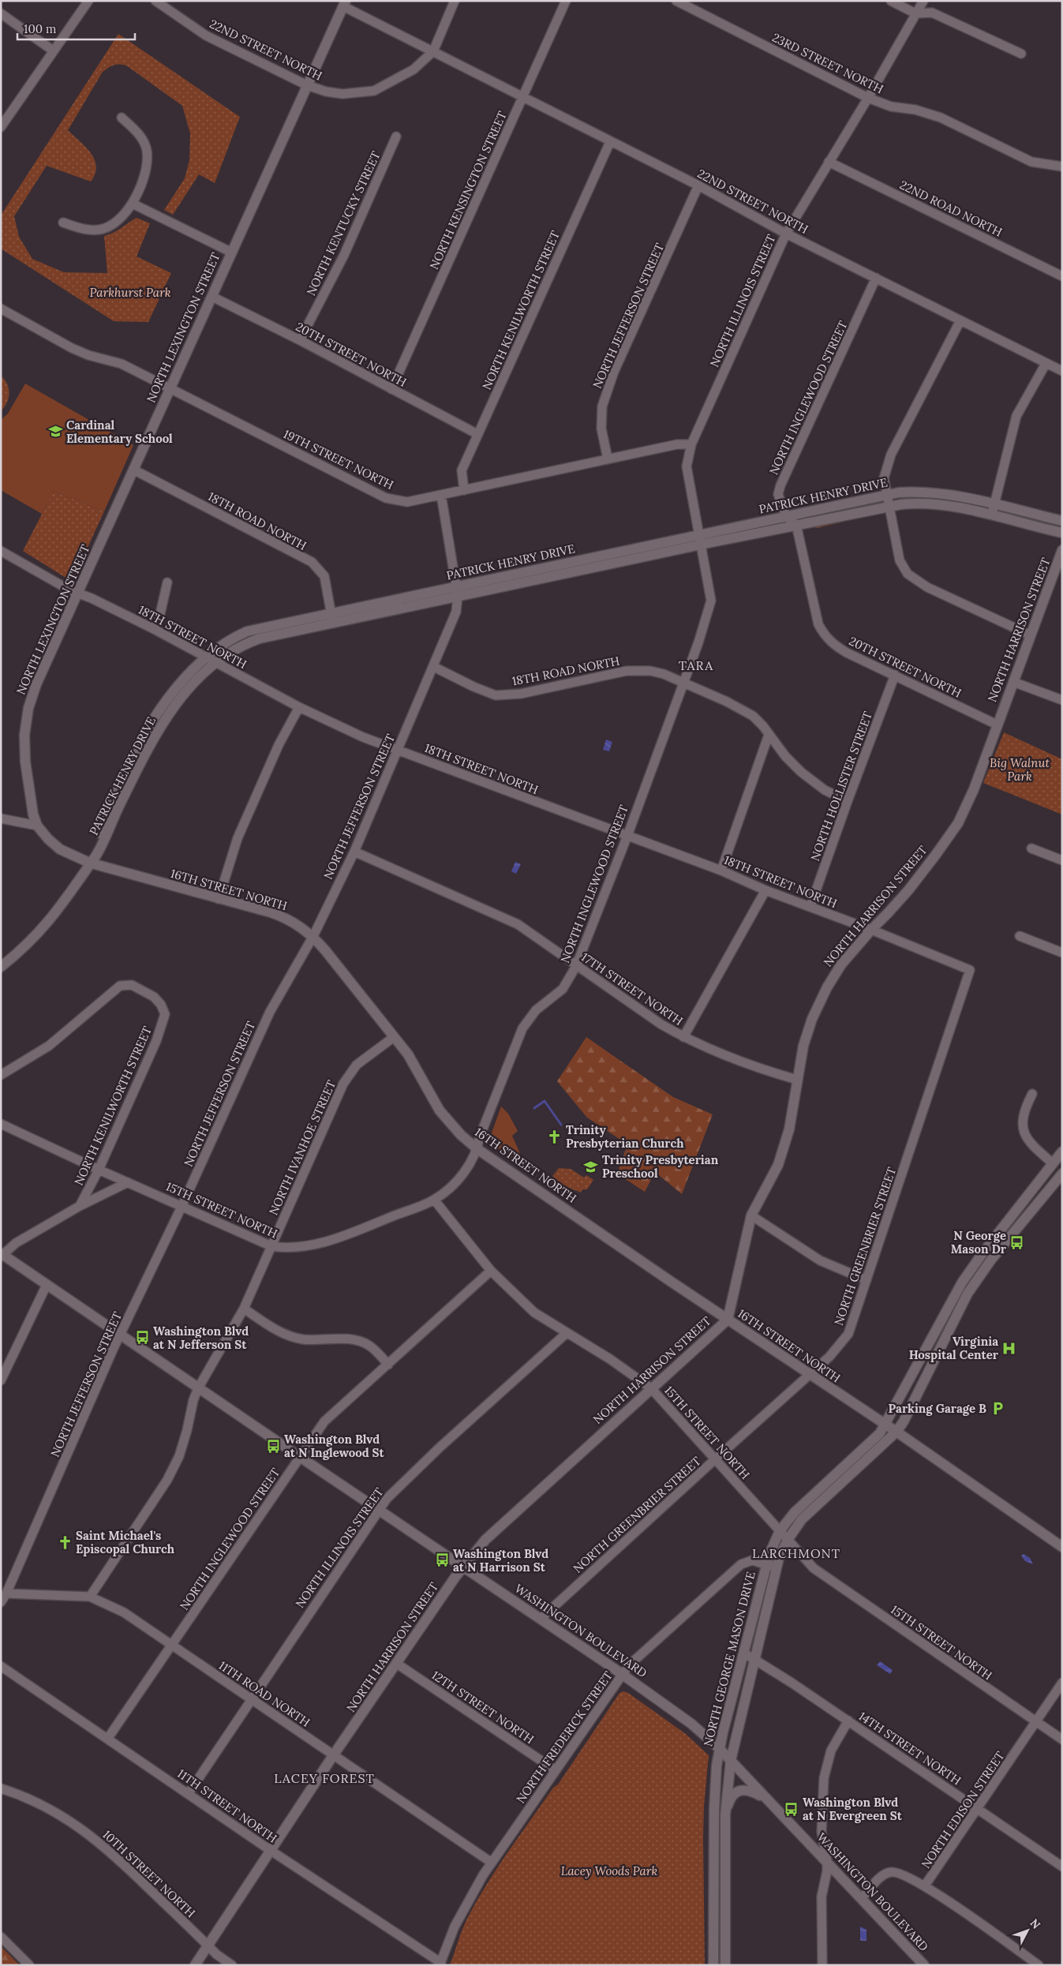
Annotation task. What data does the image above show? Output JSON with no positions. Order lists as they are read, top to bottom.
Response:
{
  "streets": {
    "street": [
      "22ND STREET NORTH",
      "23RD STREET NORTH",
      "NORTH KENSINGTON STREET",
      "22ND ROAD NORTH",
      "NORTH KENTUCKY STREET",
      "NORTH ILLINOIS STREET",
      "NORTH KENILWORTH STREET",
      "NORTH JEFFERSON STREET",
      "NORTH LEXINGTON STREET",
      "20TH STREET NORTH",
      "NORTH INGLEWOOD STREET",
      "19TH STREET NORTH",
      "PATRICK HENRY DRIVE",
      "18TH ROAD NORTH",
      "NORTH HARRISON STREET",
      "18TH STREET NORTH",
      "NORTH HOLLISTER STREET",
      "16TH STREET NORTH",
      "17TH STREET NORTH",
      "NORTH IVANHOE STREET",
      "15TH STREET NORTH",
      "NORTH GREENBRIER STREET",
      "WASHINGTON BOULEVARD",
      "NORTH GEORGE MASON DRIVE",
      "11TH ROAD NORTH",
      "12TH STREET NORTH",
      "NORTH FREDERICK STREET",
      "14TH STREET NORTH",
      "11TH STREET NORTH",
      "NORTH EDISON STREET",
      "10TH STREET NORTH"
    ]
  },
  "crossings": [
    ["22ND STREET NORTH", "NORTH KENSINGTON STREET"],
    ["22ND STREET NORTH", "NORTH ILLINOIS STREET"],
    ["22ND STREET NORTH", "NORTH KENILWORTH STREET"],
    ["22ND STREET NORTH", "NORTH JEFFERSON STREET"],
    ["22ND STREET NORTH", "NORTH LEXINGTON STREET"],
    ["22ND STREET NORTH", "NORTH INGLEWOOD STREET"],
    ["23RD STREET NORTH", "NORTH ILLINOIS STREET"],
    ["NORTH KENSINGTON STREET", "20TH STREET NORTH"],
    ["22ND ROAD NORTH", "NORTH ILLINOIS STREET"],
    ["NORTH KENTUCKY STREET", "20TH STREET NORTH"],
    ["NORTH ILLINOIS STREET", "NORTH INGLEWOOD STREET"],
    ["NORTH ILLINOIS STREET", "19TH STREET NORTH"],
    ["NORTH ILLINOIS STREET", "PATRICK HENRY DRIVE"],
    ["NORTH ILLINOIS STREET", "15TH STREET NORTH"],
    ["NORTH ILLINOIS STREET", "WASHINGTON BOULEVARD"],
    ["NORTH ILLINOIS STREET", "11TH ROAD NORTH"],
    ["NORTH ILLINOIS STREET", "11TH STREET NORTH"],
    ["NORTH KENILWORTH STREET", "20TH STREET NORTH"],
    ["NORTH KENILWORTH STREET", "19TH STREET NORTH"],
    ["NORTH KENILWORTH STREET", "15TH STREET NORTH"],
    ["NORTH KENILWORTH STREET", "WASHINGTON BOULEVARD"],
    ["NORTH JEFFERSON STREET", "19TH STREET NORTH"],
    ["NORTH JEFFERSON STREET", "PATRICK HENRY DRIVE"],
    ["NORTH JEFFERSON STREET", "18TH ROAD NORTH"],
    ["NORTH JEFFERSON STREET", "18TH STREET NORTH"],
    ["NORTH JEFFERSON STREET", "16TH STREET NORTH"],
    ["NORTH JEFFERSON STREET", "17TH STREET NORTH"],
    ["NORTH JEFFERSON STREET", "15TH STREET NORTH"],
    ["NORTH JEFFERSON STREET", "WASHINGTON BOULEVARD"],
    ["NORTH JEFFERSON STREET", "11TH ROAD NORTH"],
    ["NORTH LEXINGTON STREET", "20TH STREET NORTH"],
    ["NORTH LEXINGTON STREET", "19TH STREET NORTH"],
    ["NORTH LEXINGTON STREET", "18TH ROAD NORTH"],
    ["NORTH LEXINGTON STREET", "18TH STREET NORTH"],
    ["NORTH LEXINGTON STREET", "16TH STREET NORTH"],
    ["20TH STREET NORTH", "PATRICK HENRY DRIVE"],
    ["20TH STREET NORTH", "NORTH HARRISON STREET"],
    ["20TH STREET NORTH", "NORTH HOLLISTER STREET"],
    ["NORTH INGLEWOOD STREET", "PATRICK HENRY DRIVE"],
    ["NORTH INGLEWOOD STREET", "18TH ROAD NORTH"],
    ["NORTH INGLEWOOD STREET", "18TH STREET NORTH"],
    ["NORTH INGLEWOOD STREET", "16TH STREET NORTH"],
    ["NORTH INGLEWOOD STREET", "17TH STREET NORTH"],
    ["NORTH INGLEWOOD STREET", "15TH STREET NORTH"],
    ["NORTH INGLEWOOD STREET", "WASHINGTON BOULEVARD"],
    ["NORTH INGLEWOOD STREET", "11TH ROAD NORTH"],
    ["NORTH INGLEWOOD STREET", "11TH STREET NORTH"],
    ["PATRICK HENRY DRIVE", "18TH ROAD NORTH"],
    ["PATRICK HENRY DRIVE", "18TH STREET NORTH"],
    ["PATRICK HENRY DRIVE", "16TH STREET NORTH"],
    ["NORTH HARRISON STREET", "18TH STREET NORTH"],
    ["NORTH HARRISON STREET", "16TH STREET NORTH"],
    ["NORTH HARRISON STREET", "17TH STREET NORTH"],
    ["NORTH HARRISON STREET", "15TH STREET NORTH"],
    ["NORTH HARRISON STREET", "WASHINGTON BOULEVARD"],
    ["NORTH HARRISON STREET", "11TH ROAD NORTH"],
    ["NORTH HARRISON STREET", "12TH STREET NORTH"],
    ["NORTH HARRISON STREET", "11TH STREET NORTH"],
    ["NORTH HARRISON STREET", "10TH STREET NORTH"],
    ["18TH STREET NORTH", "NORTH HOLLISTER STREET"],
    ["18TH STREET NORTH", "NORTH GREENBRIER STREET"],
    ["16TH STREET NORTH", "NORTH IVANHOE STREET"],
    ["16TH STREET NORTH", "NORTH GREENBRIER STREET"],
    ["16TH STREET NORTH", "NORTH GEORGE MASON DRIVE"],
    ["NORTH IVANHOE STREET", "15TH STREET NORTH"],
    ["NORTH IVANHOE STREET", "WASHINGTON BOULEVARD"],
    ["NORTH IVANHOE STREET", "11TH ROAD NORTH"],
    ["15TH STREET NORTH", "NORTH GREENBRIER STREET"],
    ["15TH STREET NORTH", "NORTH GEORGE MASON DRIVE"],
    ["15TH STREET NORTH", "NORTH EDISON STREET"],
    ["NORTH GREENBRIER STREET", "WASHINGTON BOULEVARD"],
    ["WASHINGTON BOULEVARD", "NORTH GEORGE MASON DRIVE"],
    ["WASHINGTON BOULEVARD", "NORTH FREDERICK STREET"],
    ["WASHINGTON BOULEVARD", "NORTH EDISON STREET"],
    ["NORTH GEORGE MASON DRIVE", "NORTH FREDERICK STREET"],
    ["NORTH GEORGE MASON DRIVE", "14TH STREET NORTH"],
    ["11TH ROAD NORTH", "NORTH FREDERICK STREET"],
    ["12TH STREET NORTH", "NORTH FREDERICK STREET"],
    ["NORTH FREDERICK STREET", "11TH STREET NORTH"],
    ["14TH STREET NORTH", "NORTH EDISON STREET"]
  ],
  "districts": ["TARA", "LARCHMONT", "LACEY FOREST"],
  "parks": ["Parkhurst Park", "Big Walnut Park", "Lacey Woods Park"],
  "places": {
    "school or university": ["Cardinal Elementary School", "Trinity Presbyterian Preschool"],
    "church": ["Trinity Presbyterian Church", "Saint Michael's Episcopal Church"],
    "bus stop": [
      "N George Mason Dr",
      "Washington Blvd at N Jefferson St",
      "Washington Blvd at N Inglewood St",
      "Washington Blvd at N Harrison St",
      "Washington Blvd at N Evergreen St"
    ],
    "hospital": ["Virginia Hospital Center"],
    "parking": ["Parking Garage B"]
  },
  "scale_bar": "100 m",
  "north": "top right"
}
